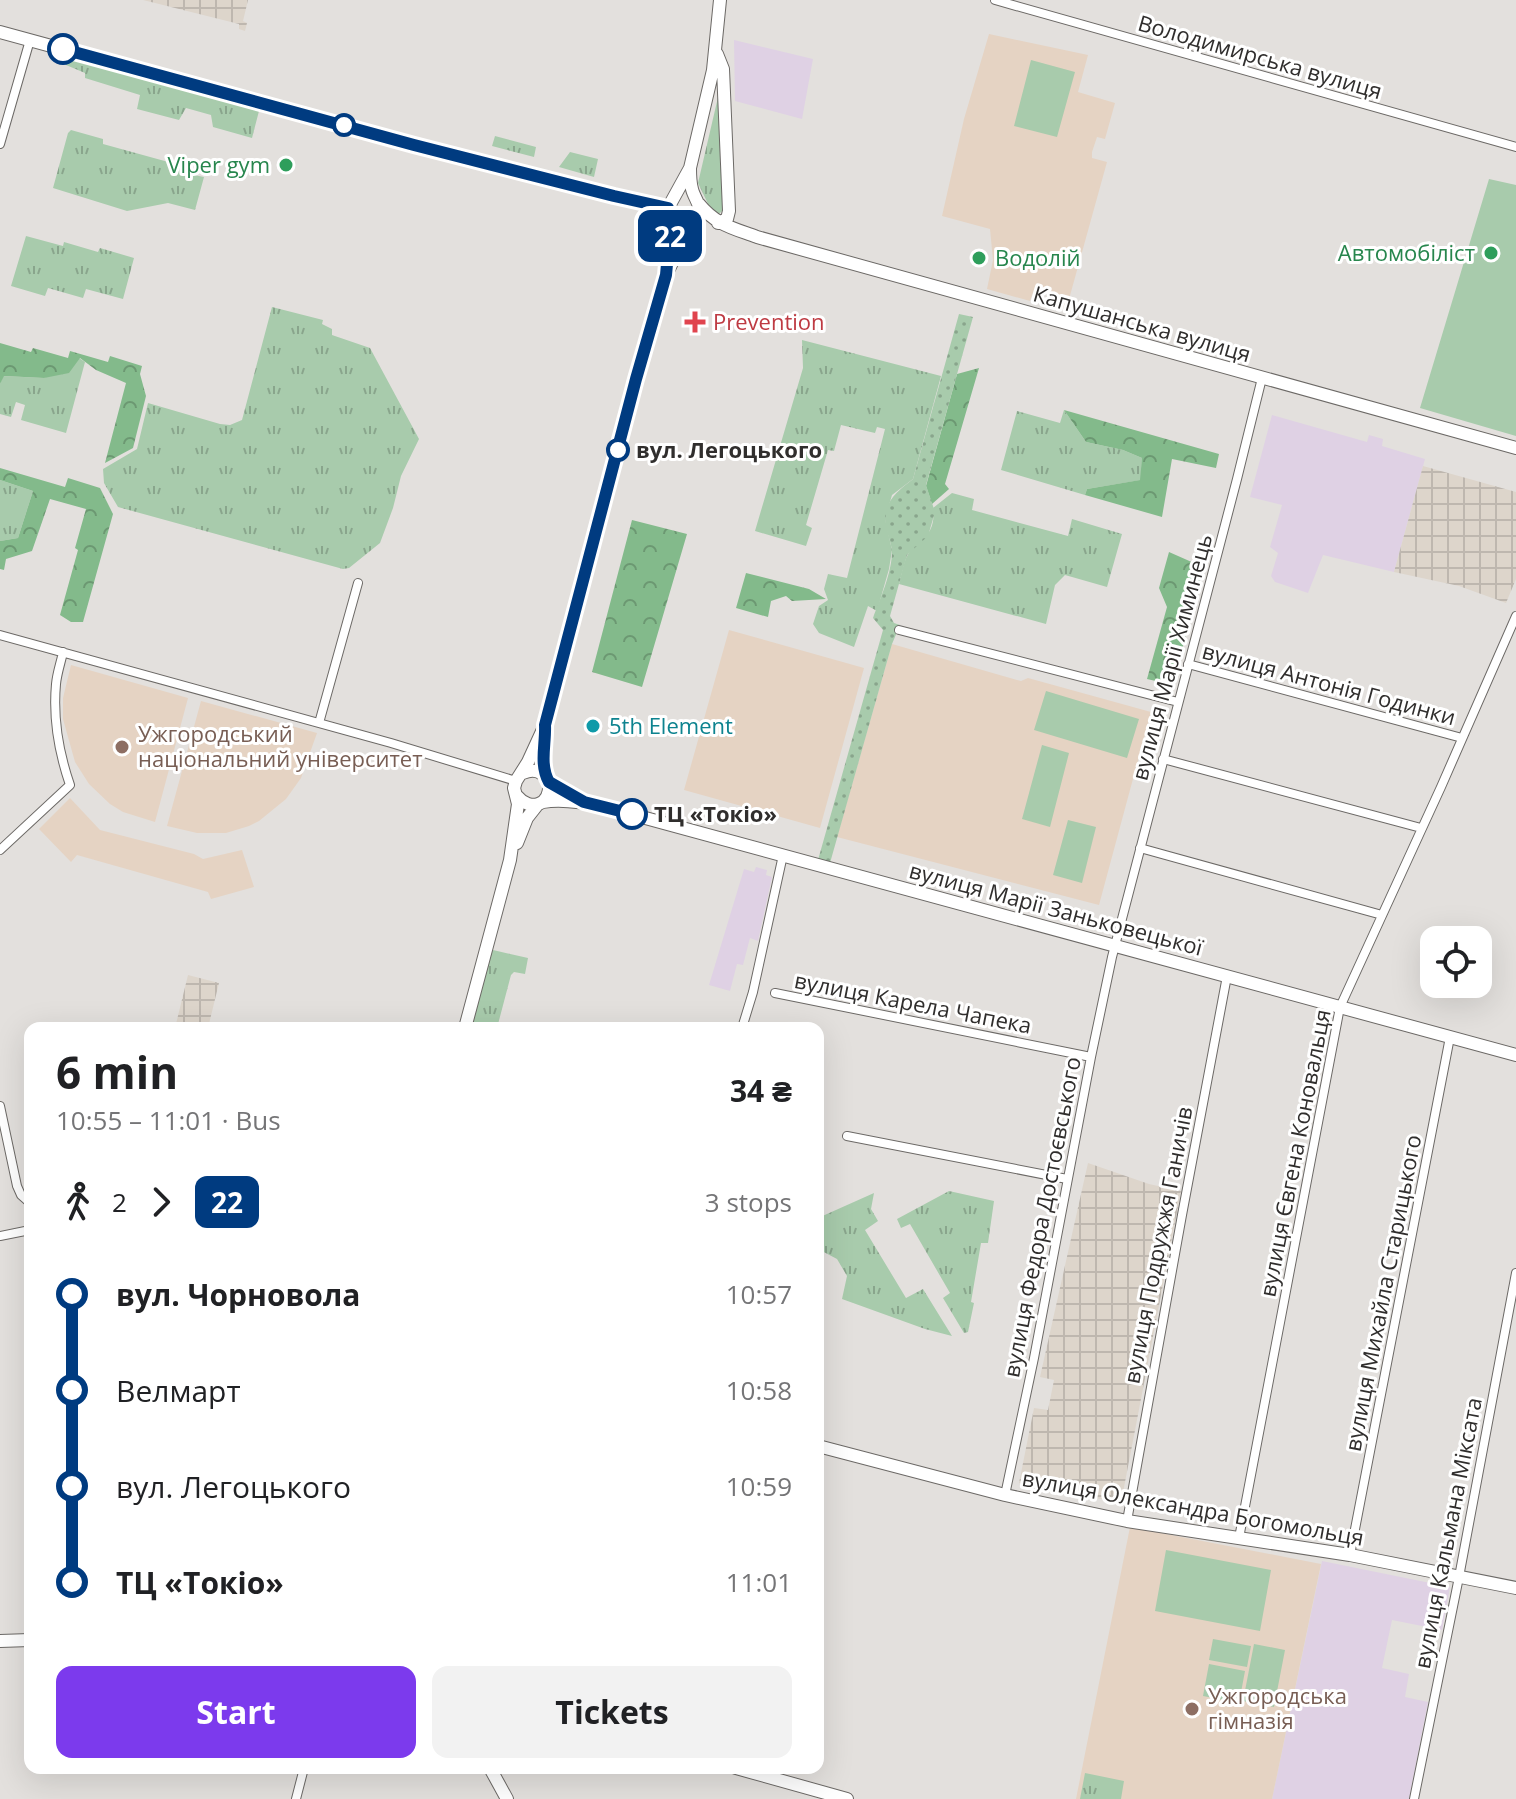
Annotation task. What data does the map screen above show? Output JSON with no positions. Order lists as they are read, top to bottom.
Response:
{
  "streets": {
    "street": [
      "Володимирська вулиця",
      "Капушанська вулиця",
      "вулиця Марії Химинець",
      "вулиця Антонія Годинки",
      "вулиця Марії Заньковецької",
      "вулиця Карела Чапека",
      "вулиця Євгена Коновальця",
      "вулиця Федора Достоєвського",
      "вулиця Подружжя Ганичів",
      "вулиця Михайла Старицького",
      "вулиця Олександра Богомольця",
      "вулиця Кальмана Міксата"
    ]
  },
  "crossings": [
    ["Капушанська вулиця", "вулиця Марії Химинець"],
    ["вулиця Марії Химинець", "вулиця Антонія Годинки"],
    ["вулиця Марії Химинець", "вулиця Марії Заньковецької"],
    ["вулиця Марії Химинець", "вулиця Федора Достоєвського"],
    ["вулиця Антонія Годинки", "вулиця Євгена Коновальця"],
    ["вулиця Марії Заньковецької", "вулиця Євгена Коновальця"],
    ["вулиця Марії Заньковецької", "вулиця Федора Достоєвського"],
    ["вулиця Марії Заньковецької", "вулиця Подружжя Ганичів"],
    ["вулиця Марії Заньковецької", "вулиця Михайла Старицького"],
    ["вулиця Карела Чапека", "вулиця Федора Достоєвського"],
    ["вулиця Євгена Коновальця", "вулиця Олександра Богомольця"],
    ["вулиця Федора Достоєвського", "вулиця Олександра Богомольця"],
    ["вулиця Подружжя Ганичів", "вулиця Олександра Богомольця"],
    ["вулиця Михайла Старицького", "вулиця Олександра Богомольця"],
    ["вулиця Олександра Богомольця", "вулиця Кальмана Міксата"]
  ],
  "places": {
    "other": [
      "Viper gym",
      "Автомобіліст",
      "Водолій",
      "вул. Легоцького",
      "5th Element",
      "Ужгородський національний університет",
      "ТЦ «Токіо»",
      "Ужгородська гімназія"
    ],
    "health": ["Prevention"]
  },
  "lines": ["bus line 22"],
  "page": {
    "on_map": "22",
    "heading": ["6 min", "10:55 – 11:01 · Bus", "34 ₴"],
    "legs": ["2", "22", "3 stops"],
    "list": [
      {
        "name": "вул. Чорновола",
        "value": "10:57"
      },
      {
        "name": "Велмарт",
        "value": "10:58"
      },
      {
        "name": "вул. Легоцького",
        "value": "10:59"
      },
      {
        "name": "ТЦ «Токіо»",
        "value": "11:01"
      }
    ],
    "buttons": ["Start", "Tickets"]
  }
}
